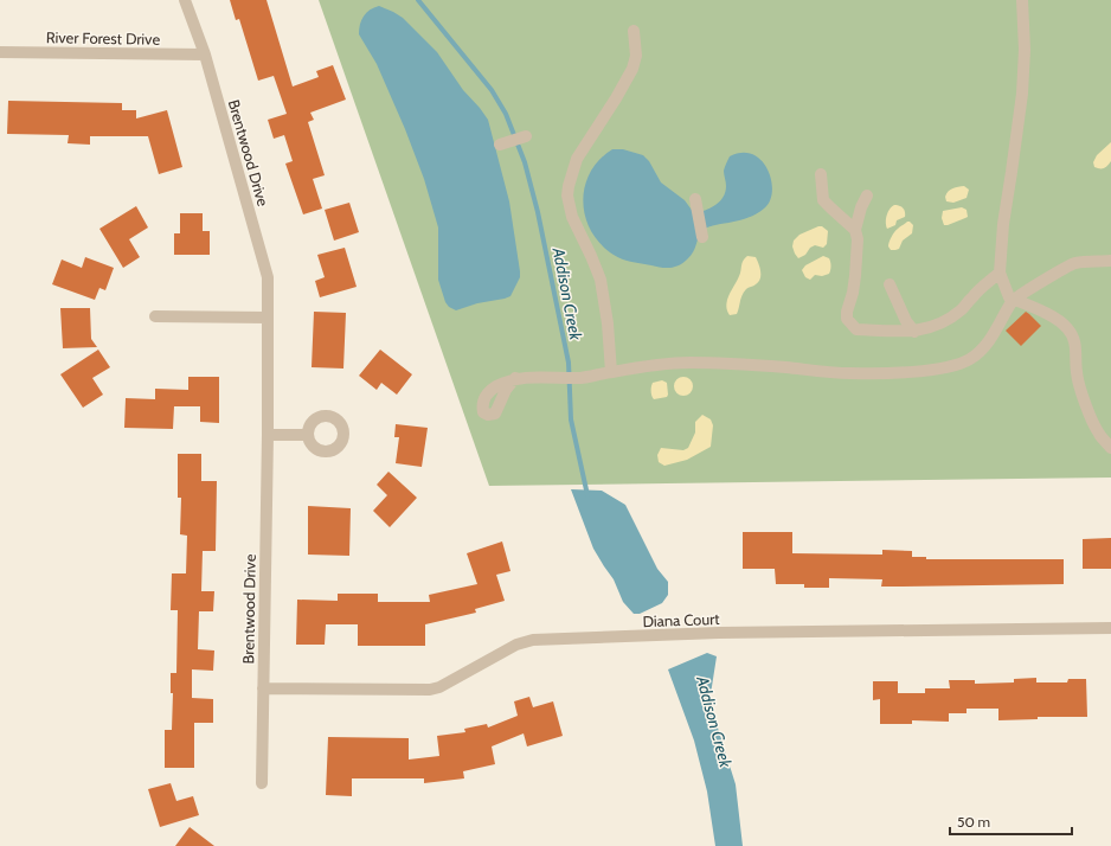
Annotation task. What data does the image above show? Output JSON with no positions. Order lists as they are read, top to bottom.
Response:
{
  "streets": {
    "street": ["River Forest Drive", "Brentwood Drive", "Diana Court"]
  },
  "crossings": [
    ["River Forest Drive", "Brentwood Drive"],
    ["Brentwood Drive", "Diana Court"]
  ],
  "water": ["Addison Creek"],
  "scale_bar": "50 m"
}
